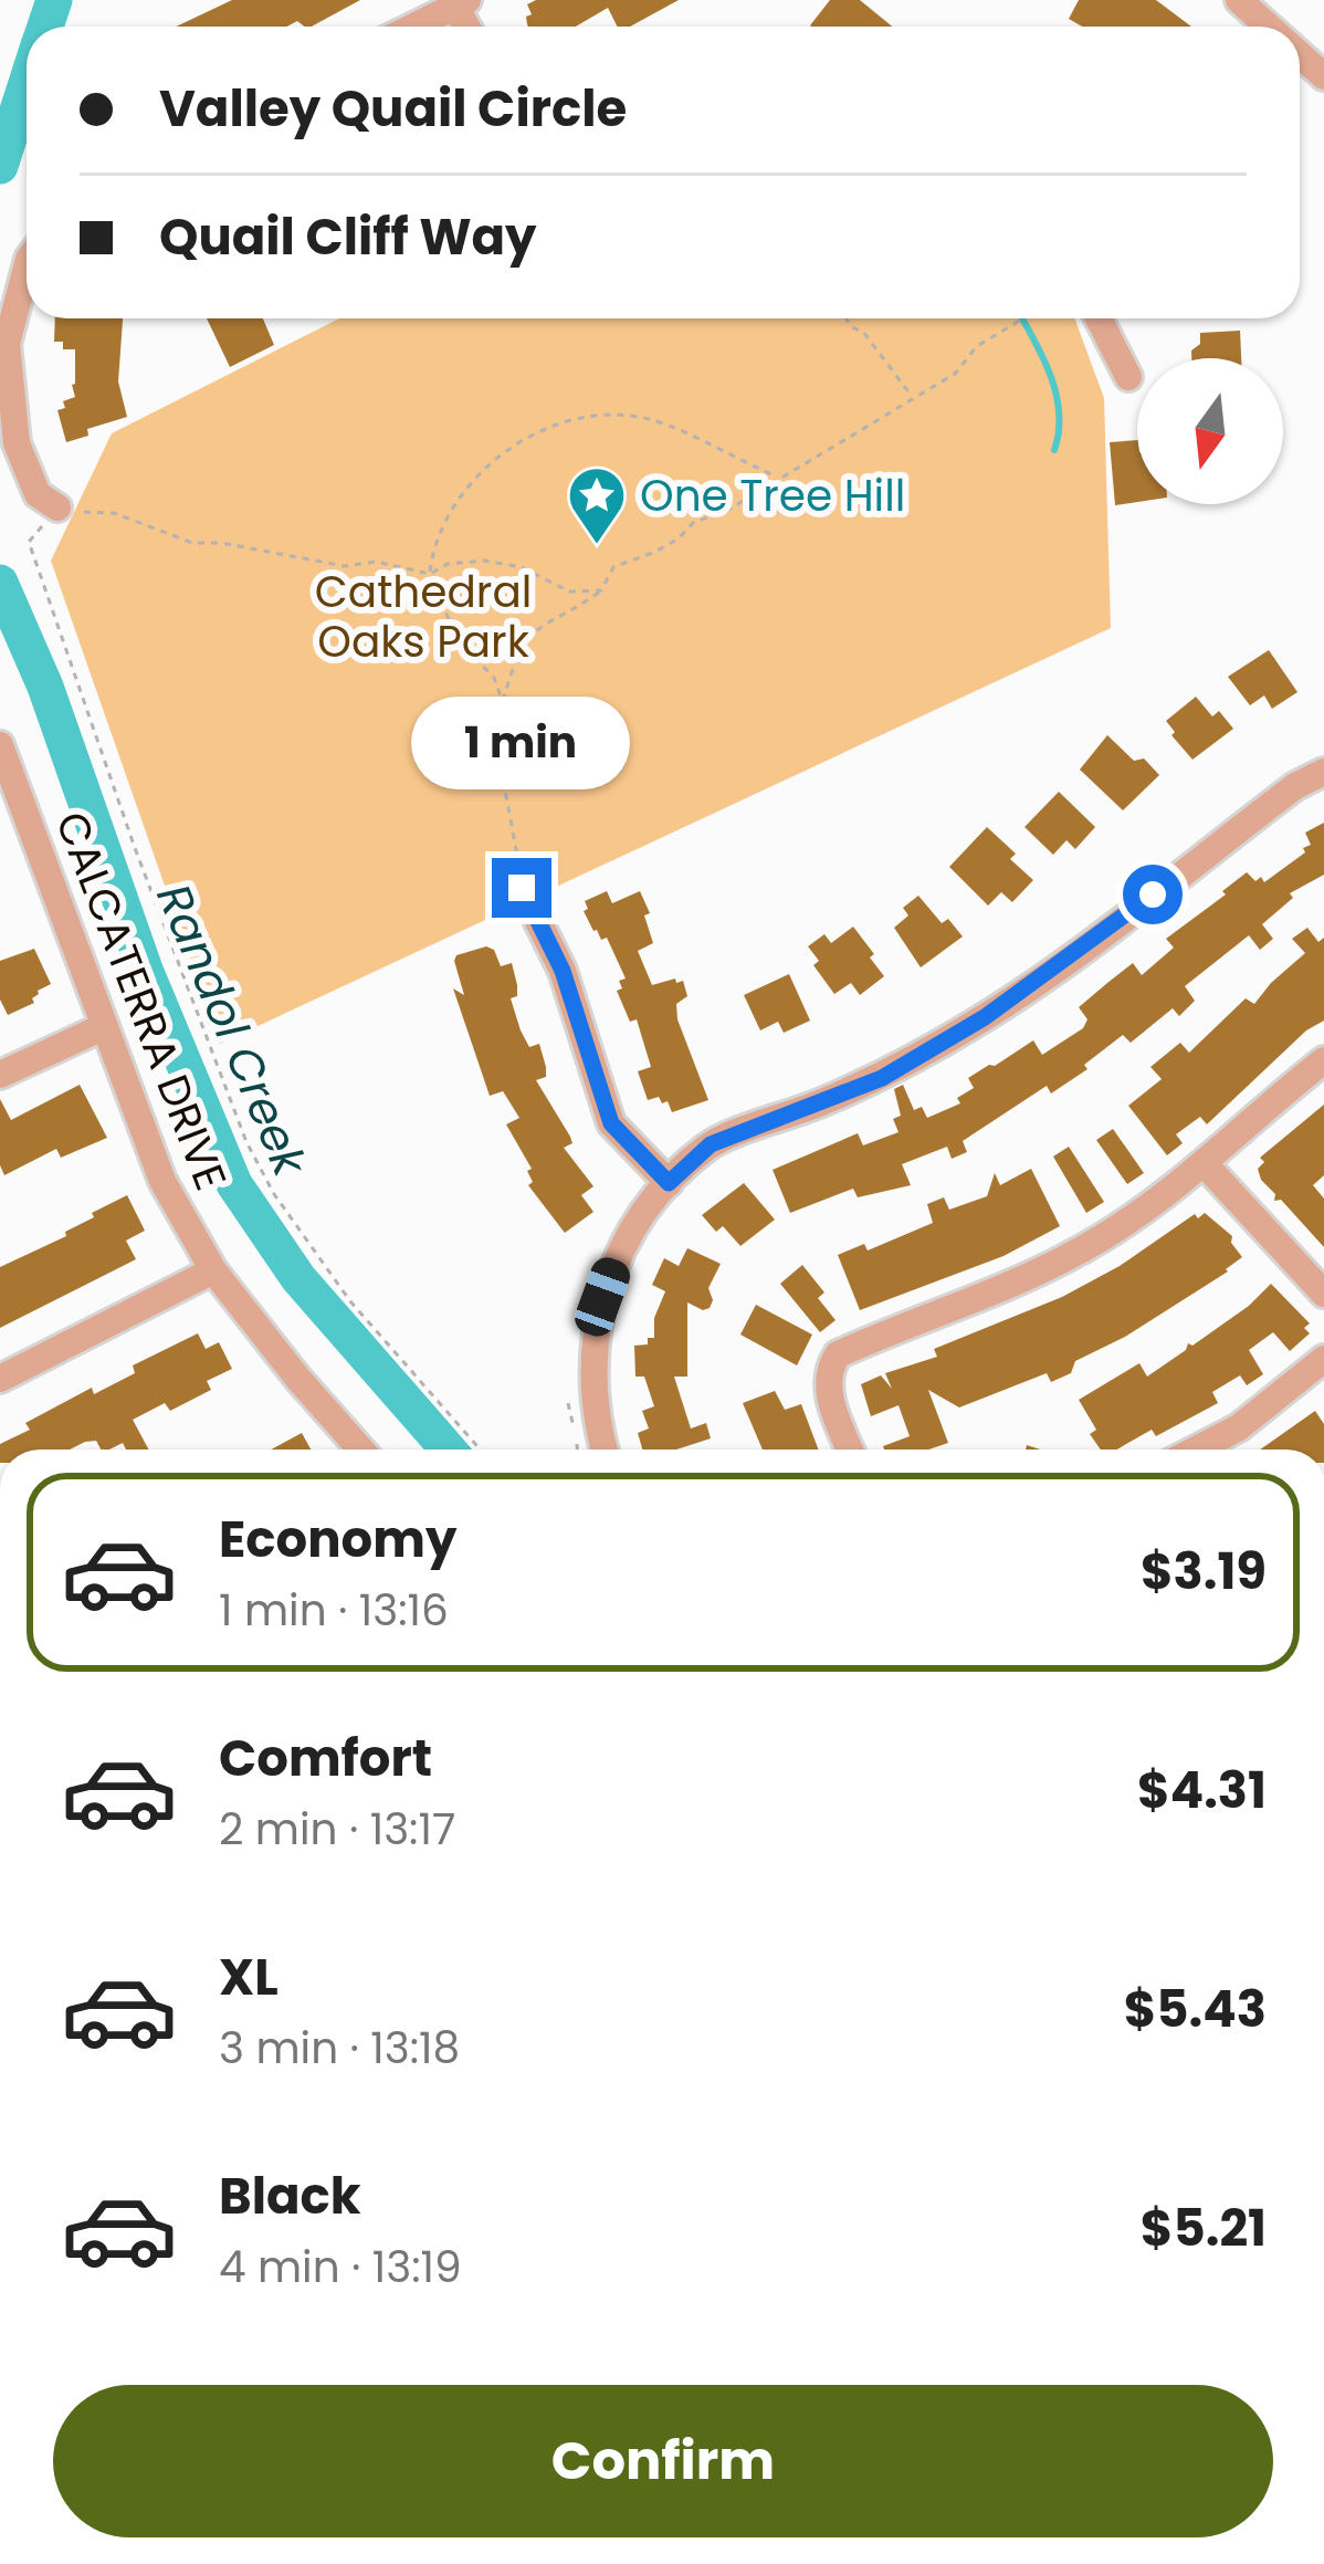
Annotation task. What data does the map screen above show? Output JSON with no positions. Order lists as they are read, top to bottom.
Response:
{
  "streets": {
    "street": ["CALCATERRA DRIVE"]
  },
  "water": ["Randol Creek"],
  "parks": ["Cathedral Oaks Park"],
  "places": {
    "place": ["One Tree Hill"]
  },
  "north": "bottom",
  "page": {
    "banner": ["Valley Quail Circle", "Quail Cliff Way"],
    "bubble": "1 min",
    "list": [
      {
        "name": "Economy",
        "note": "1 min · 13:16",
        "value": "$3.19"
      },
      {
        "name": "Comfort",
        "note": "2 min · 13:17",
        "value": "$4.31"
      },
      {
        "name": "XL",
        "note": "3 min · 13:18",
        "value": "$5.43"
      },
      {
        "name": "Black",
        "note": "4 min · 13:19",
        "value": "$5.21"
      }
    ],
    "buttons": "Confirm"
  }
}
